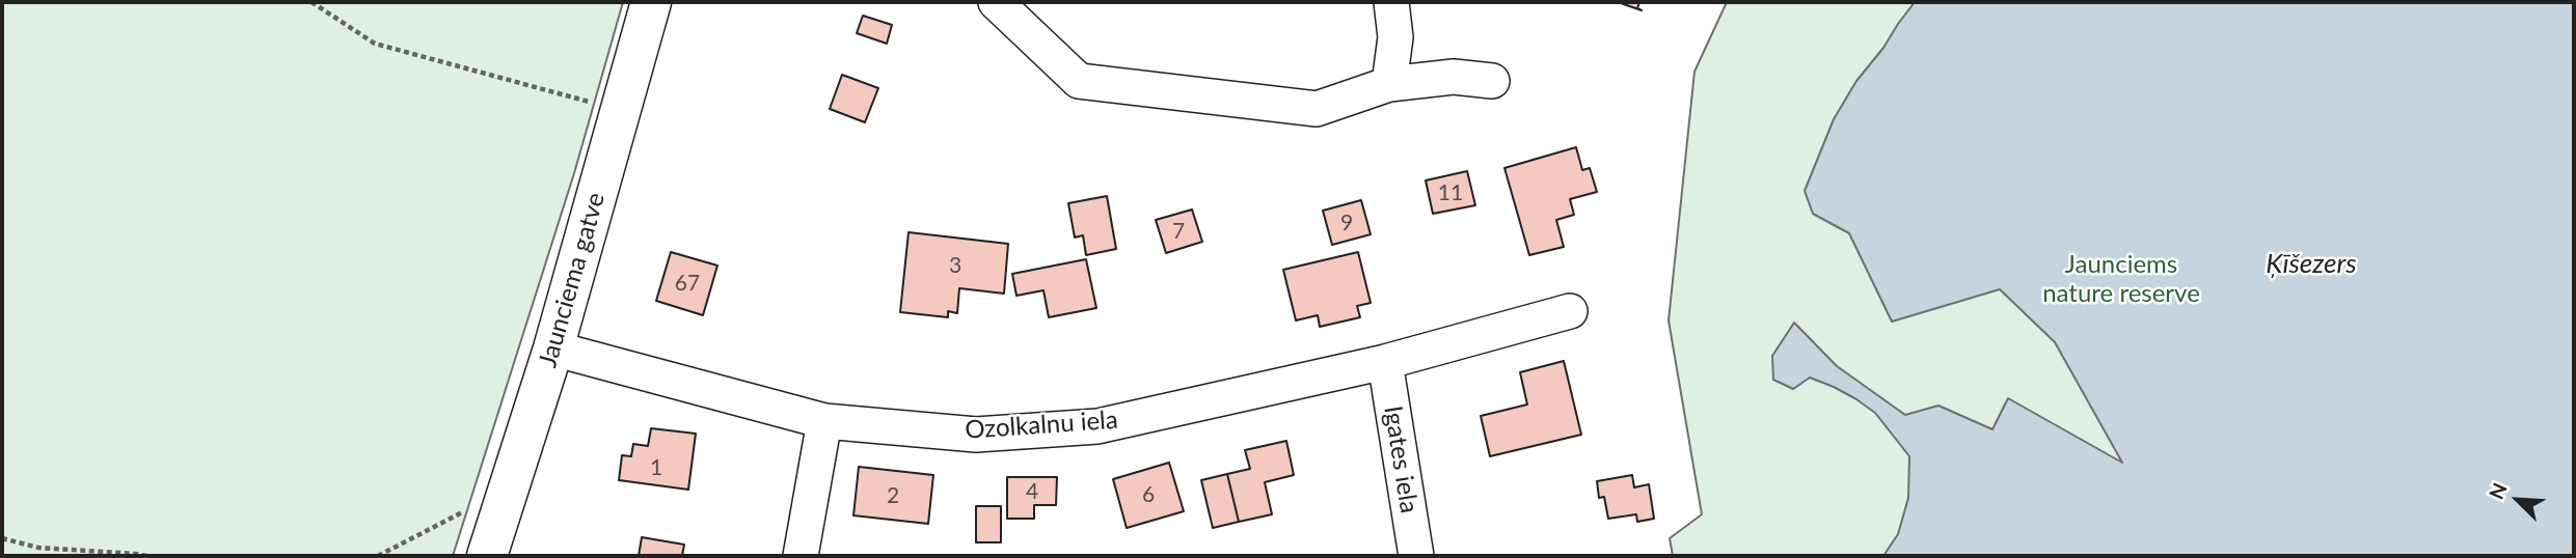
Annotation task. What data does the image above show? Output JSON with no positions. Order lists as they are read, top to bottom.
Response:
{
  "streets": {
    "main road": ["Jaunciema gatve"],
    "street": ["Ozolkalnu iela", "Igates iela"]
  },
  "crossings": [
    ["Jaunciema gatve", "Ozolkalnu iela"],
    ["Ozolkalnu iela", "Igates iela"]
  ],
  "water": ["Ķīšezers"],
  "parks": ["Jaunciems nature reserve"],
  "house_numbers": [
    "11",
    "9",
    "7",
    "3",
    "67",
    "1",
    "4",
    "6",
    "2"
  ],
  "north": "top left"
}
